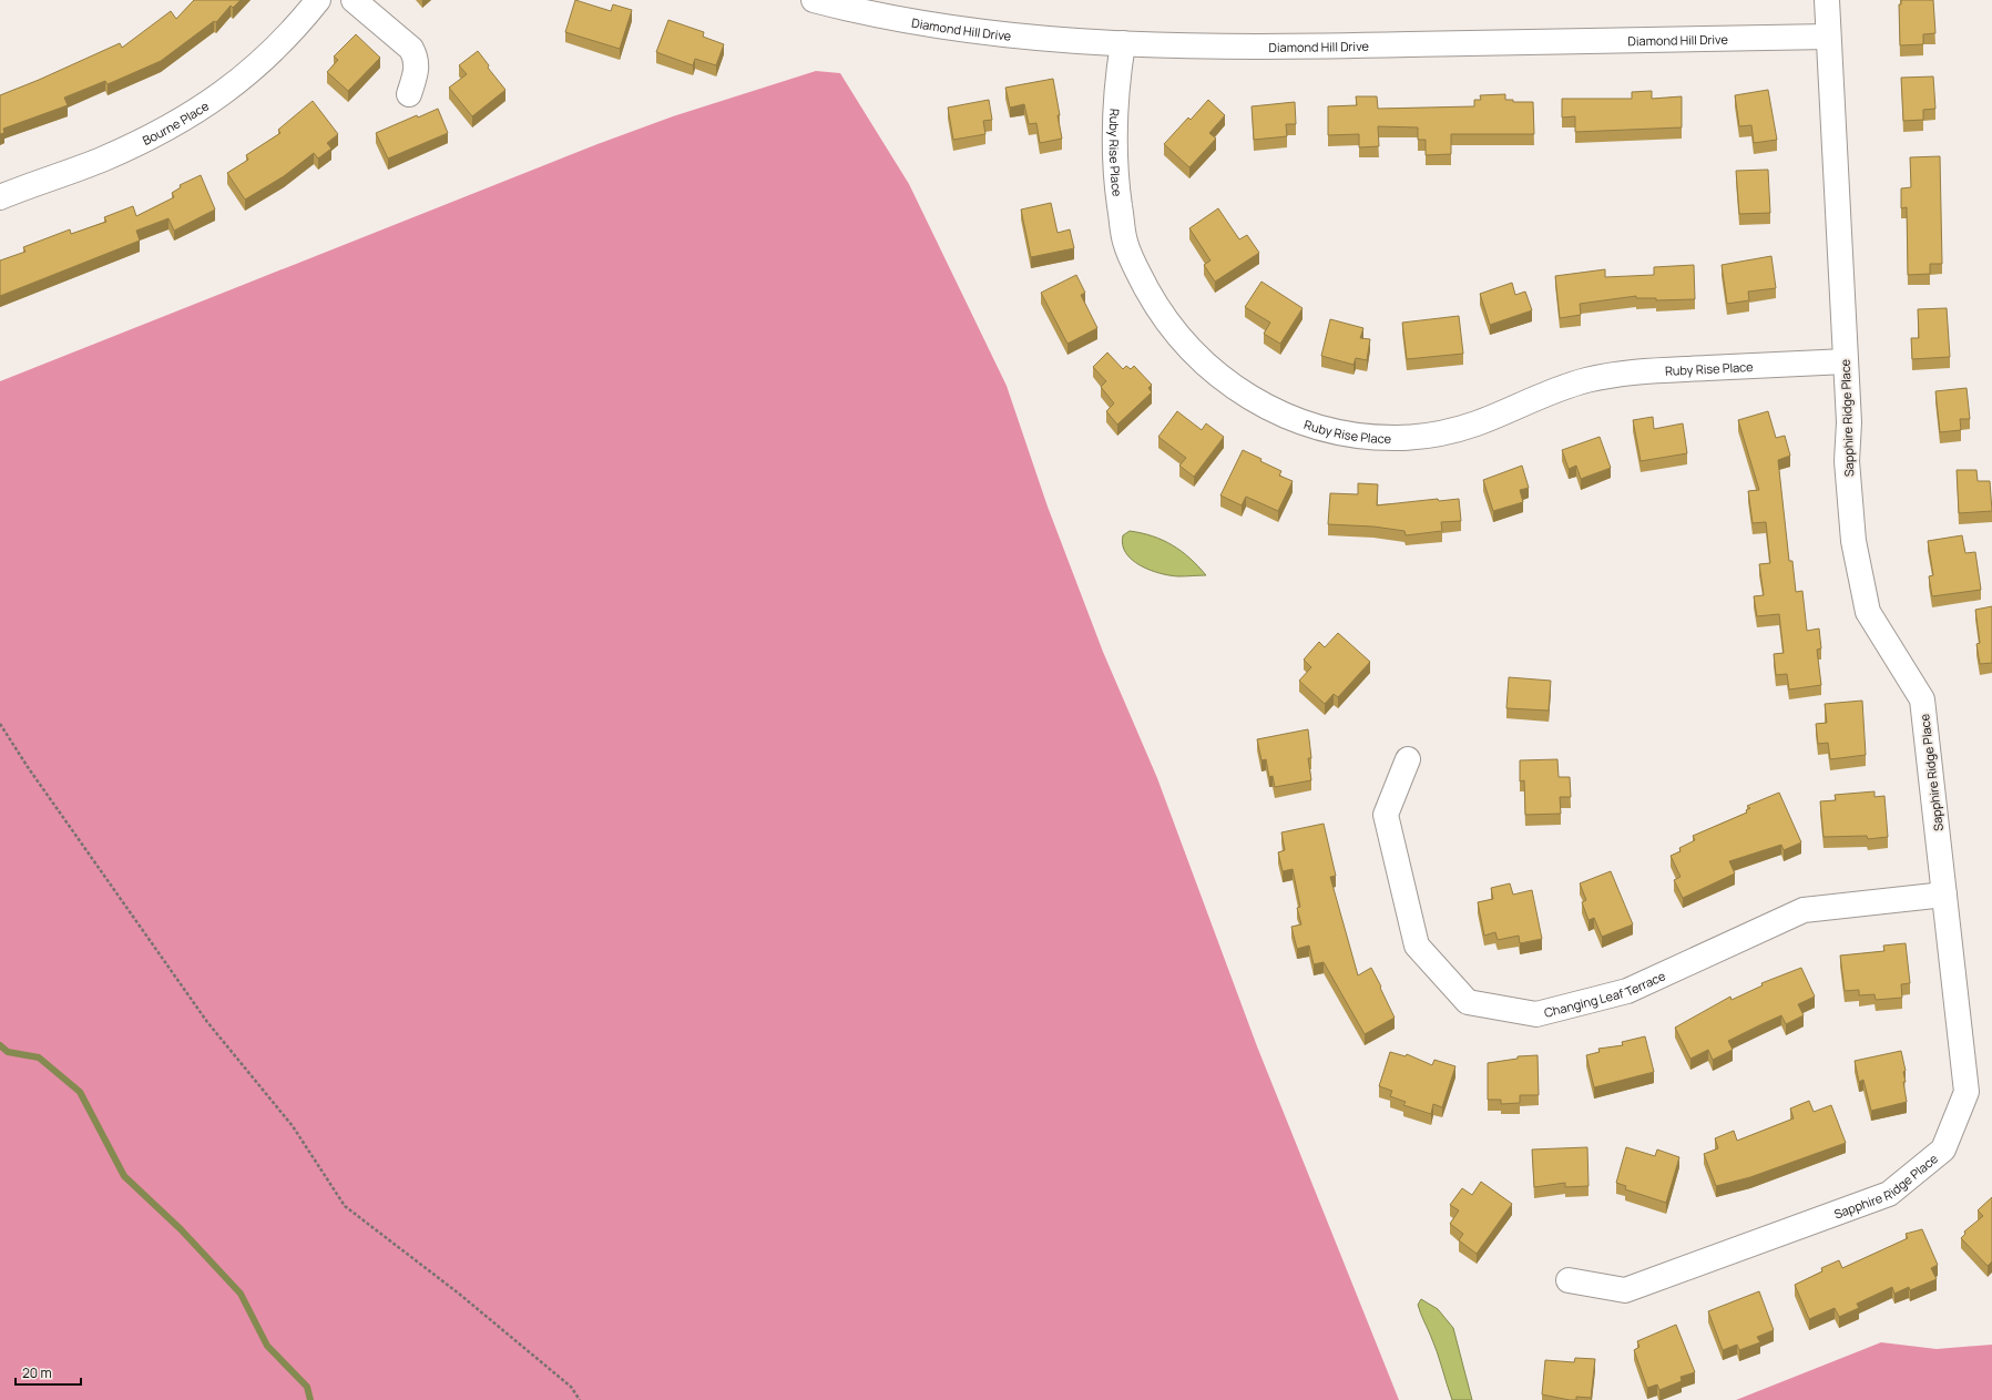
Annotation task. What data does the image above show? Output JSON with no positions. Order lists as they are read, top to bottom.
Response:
{
  "streets": {
    "street": [
      "Diamond Hill Drive",
      "Bourne Place",
      "Ruby Rise Place",
      "Sapphire Ridge Place",
      "Changing Leaf Terrace"
    ]
  },
  "crossings": [
    ["Diamond Hill Drive", "Ruby Rise Place"],
    ["Diamond Hill Drive", "Sapphire Ridge Place"],
    ["Ruby Rise Place", "Sapphire Ridge Place"],
    ["Sapphire Ridge Place", "Changing Leaf Terrace"]
  ],
  "scale_bar": "20 m"
}
